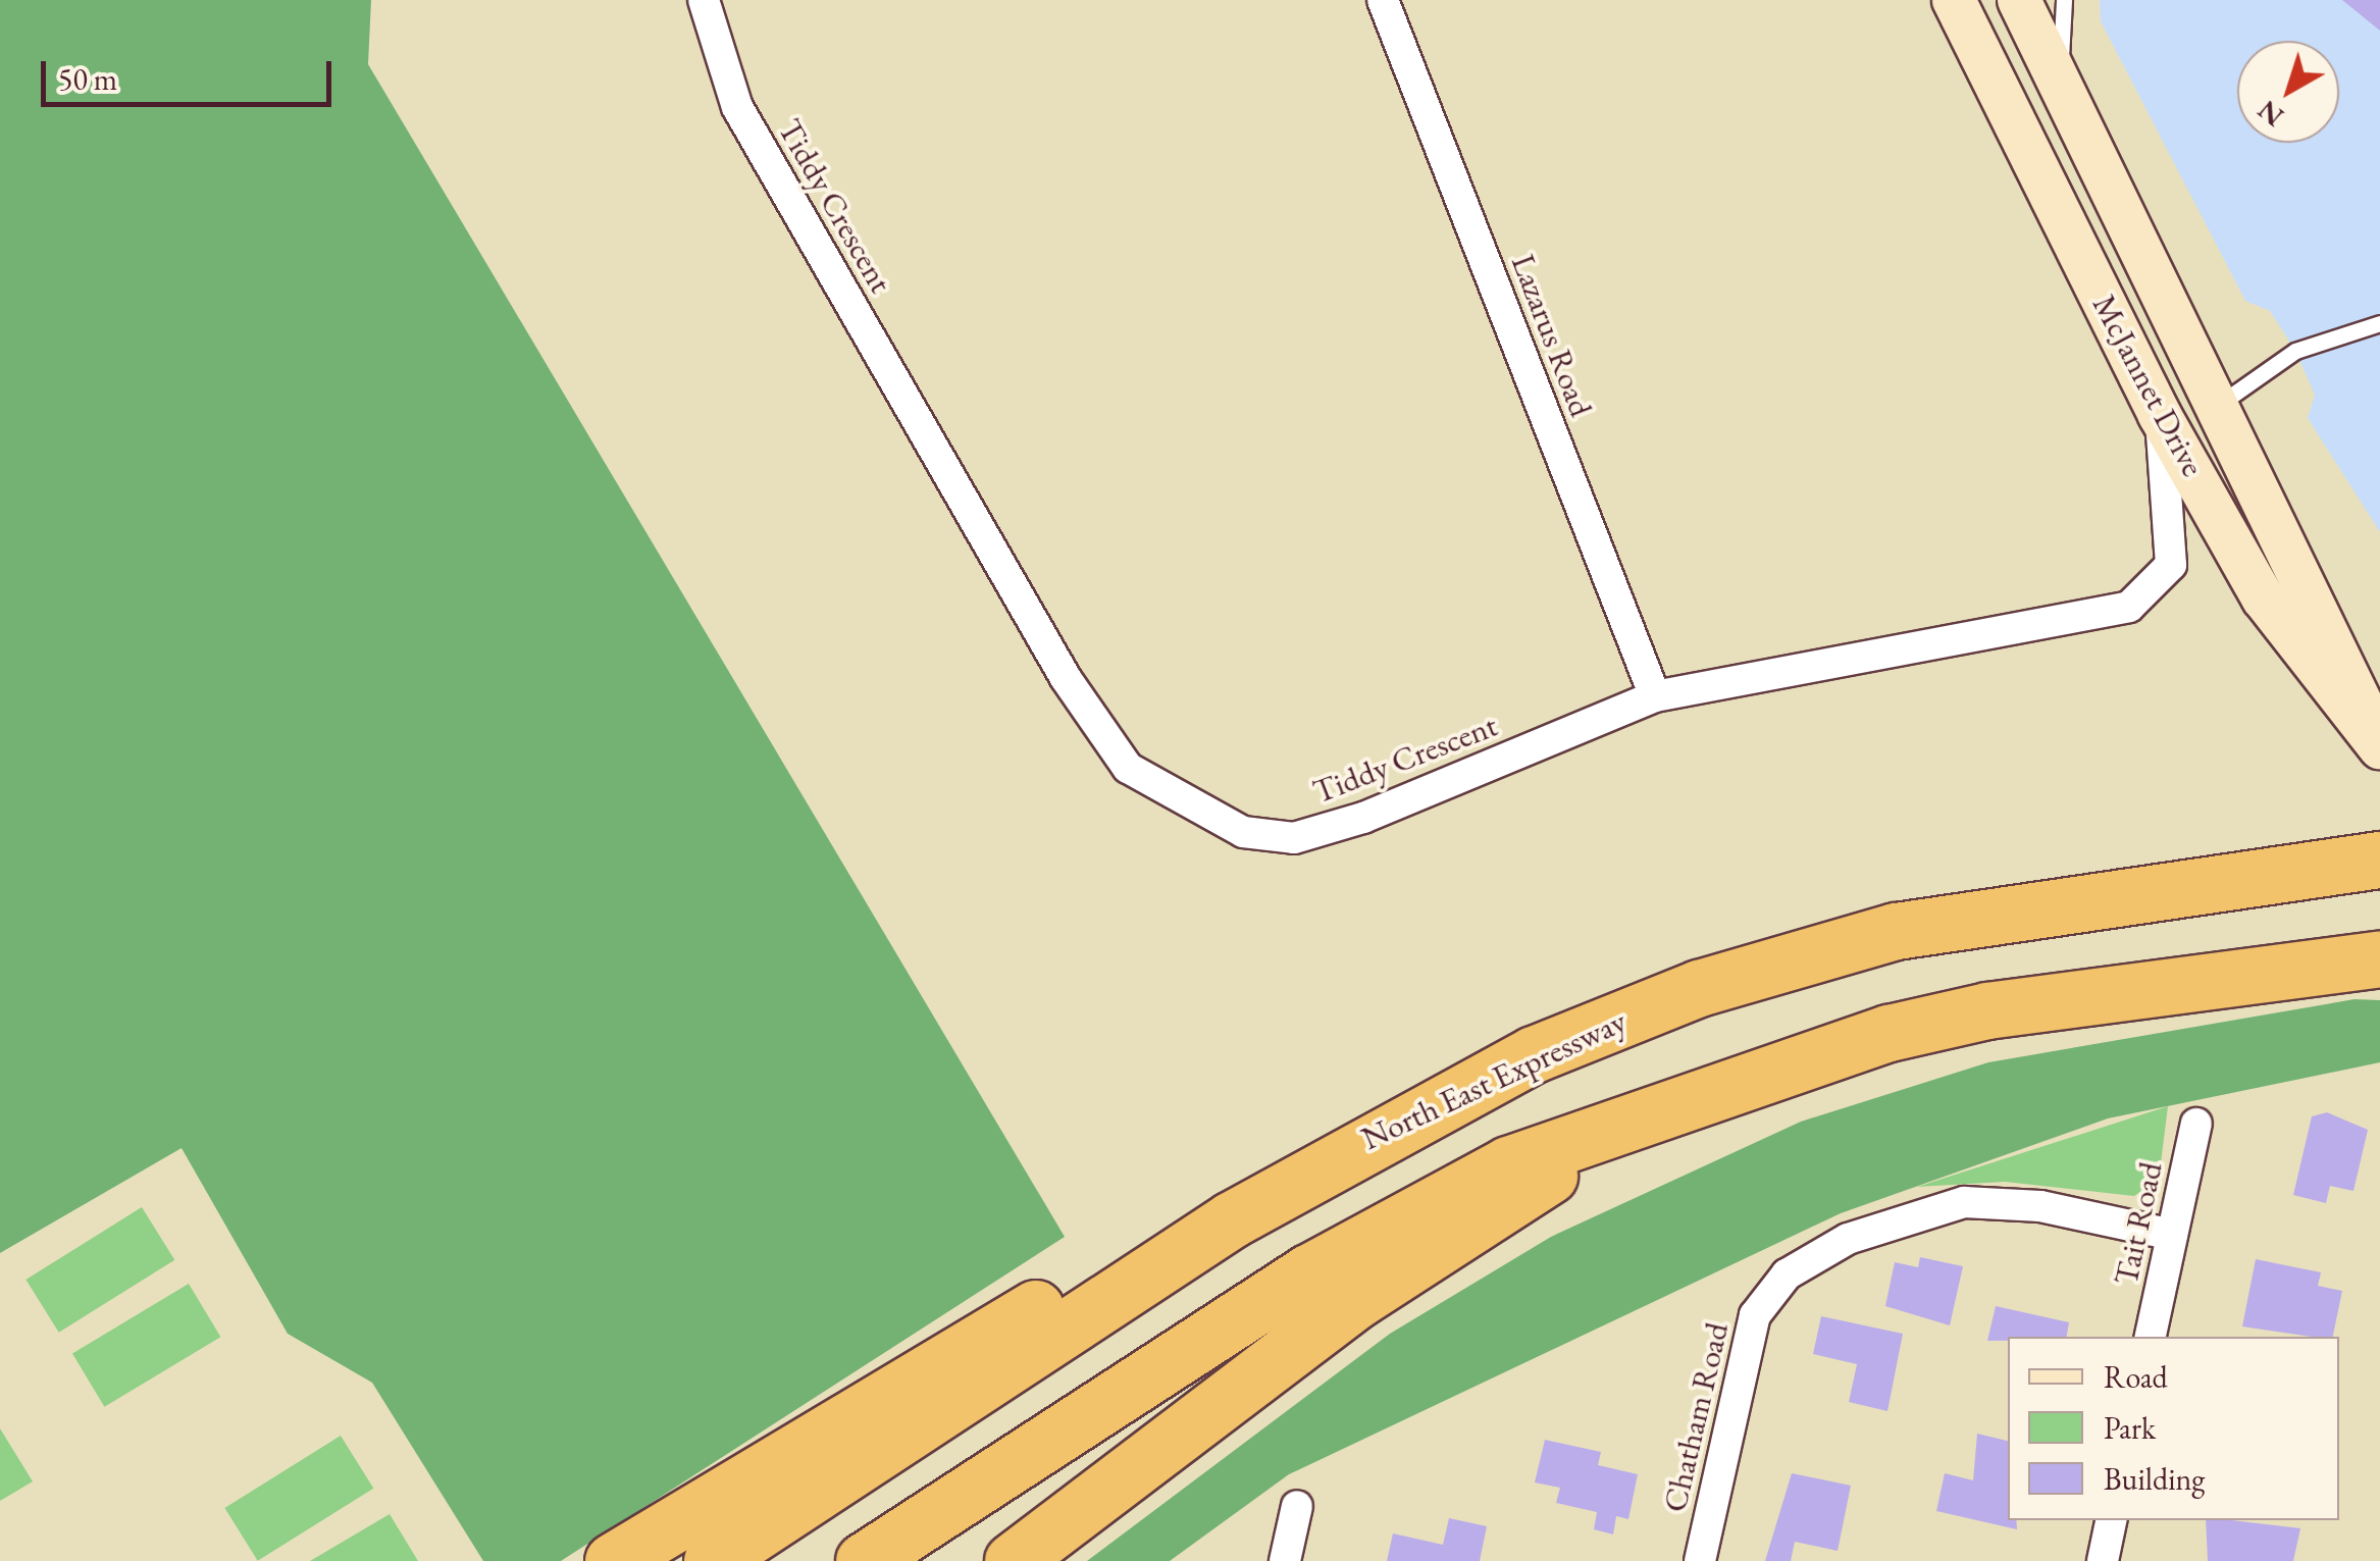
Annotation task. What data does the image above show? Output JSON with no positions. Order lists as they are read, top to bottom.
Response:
{
  "streets": {
    "highway": ["North East Expressway"],
    "street": [
      "Tiddy Crescent",
      "Lazarus Road",
      "McJannet Drive",
      "Tait Road",
      "Chatham Road"
    ]
  },
  "crossings": [
    ["Tiddy Crescent", "Lazarus Road"],
    ["Tiddy Crescent", "McJannet Drive"],
    ["Tait Road", "Chatham Road"]
  ],
  "legend": ["Road", "Park", "Building"],
  "scale_bar": "50 m",
  "north": "bottom left"
}
